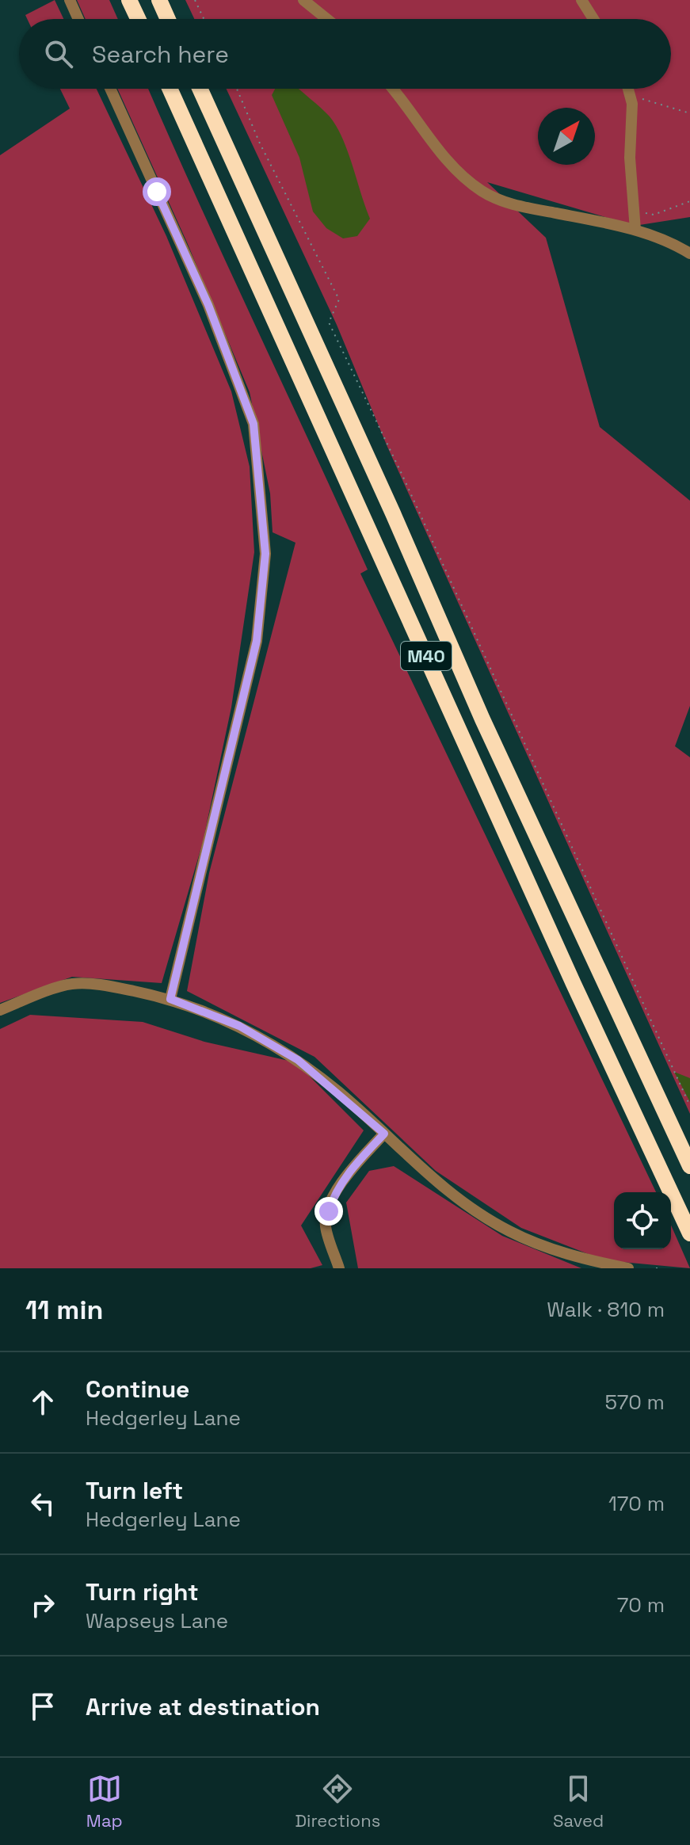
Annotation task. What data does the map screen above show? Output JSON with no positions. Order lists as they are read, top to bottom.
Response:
{
  "streets": {
    "highway": ["M40"]
  },
  "north": "top right",
  "page": {
    "search": "Search here",
    "heading": ["11 min", "Walk · 810 m"],
    "list": [
      ["Continue", "Hedgerley Lane", "570 m"],
      ["Turn left", "Hedgerley Lane", "170 m"],
      ["Turn right", "Wapseys Lane", "70 m"],
      "Arrive at destination"
    ],
    "nav": ["Map", "Directions", "Saved"]
  }
}
